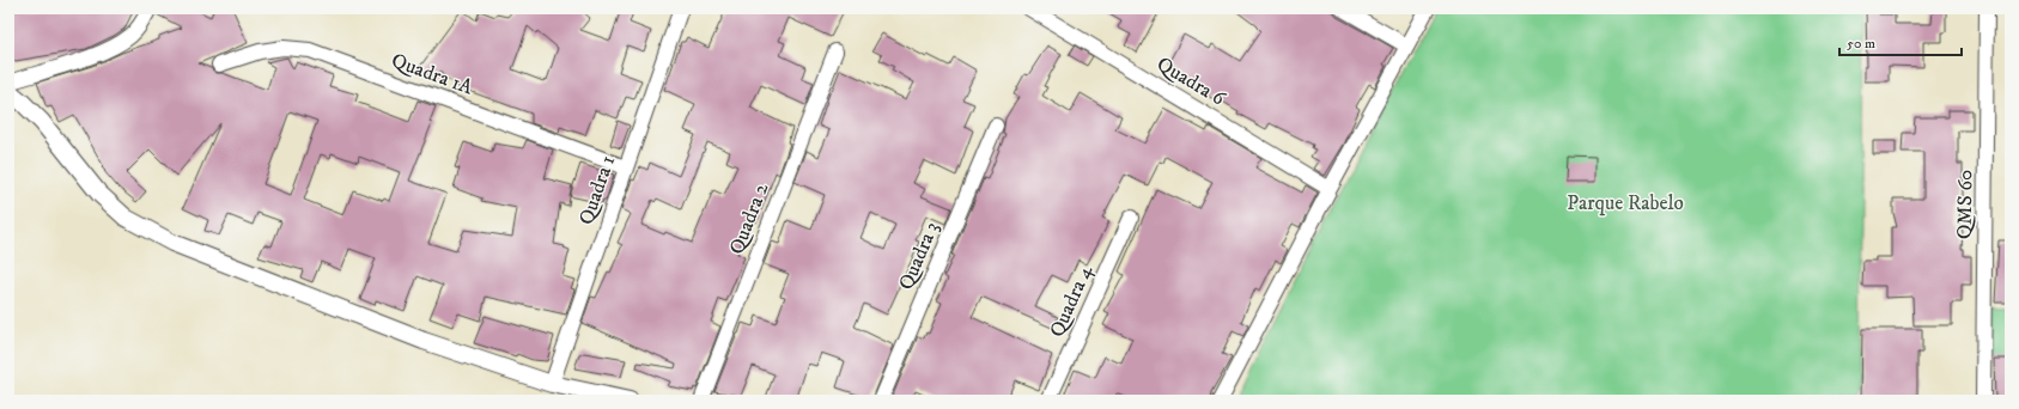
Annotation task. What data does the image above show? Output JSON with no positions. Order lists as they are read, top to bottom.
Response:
{
  "streets": {
    "street": [
      "Quadra 1A",
      "Quadra 6",
      "Quadra 1",
      "QMS 60",
      "Quadra 2",
      "Quadra 3",
      "Quadra 4"
    ]
  },
  "crossings": [
    ["Quadra 1A", "Quadra 1"]
  ],
  "parks": ["Parque Rabelo"],
  "scale_bar": "50 m"
}
